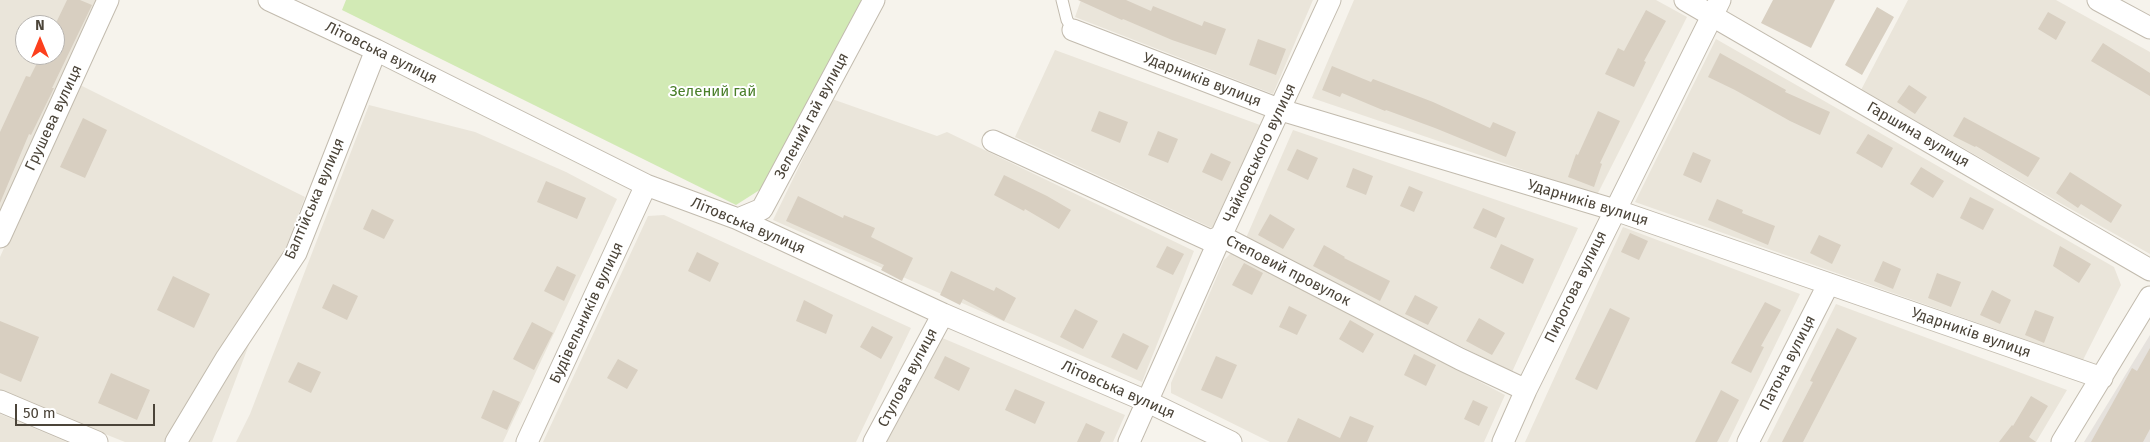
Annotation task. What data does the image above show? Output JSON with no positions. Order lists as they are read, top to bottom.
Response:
{
  "streets": {
    "street": [
      "Літовська вулиця",
      "Ударників вулиця",
      "Зелений гай вулиця",
      "Грушева вулиця",
      "Гаршина вулиця",
      "Чайковського вулиця",
      "Балтійська вулиця",
      "Степовий провулок",
      "Пирогова вулиця",
      "Будівельників вулиця",
      "Патона вулиця",
      "Стулова вулиця"
    ]
  },
  "crossings": [
    ["Літовська вулиця", "Зелений гай вулиця"],
    ["Літовська вулиця", "Чайковського вулиця"],
    ["Літовська вулиця", "Балтійська вулиця"],
    ["Літовська вулиця", "Будівельників вулиця"],
    ["Літовська вулиця", "Стулова вулиця"],
    ["Ударників вулиця", "Чайковського вулиця"],
    ["Ударників вулиця", "Пирогова вулиця"],
    ["Ударників вулиця", "Патона вулиця"],
    ["Гаршина вулиця", "Пирогова вулиця"],
    ["Чайковського вулиця", "Степовий провулок"],
    ["Степовий провулок", "Пирогова вулиця"]
  ],
  "parks": ["Зелений гай"],
  "scale_bar": "50 m",
  "north": "top"
}
